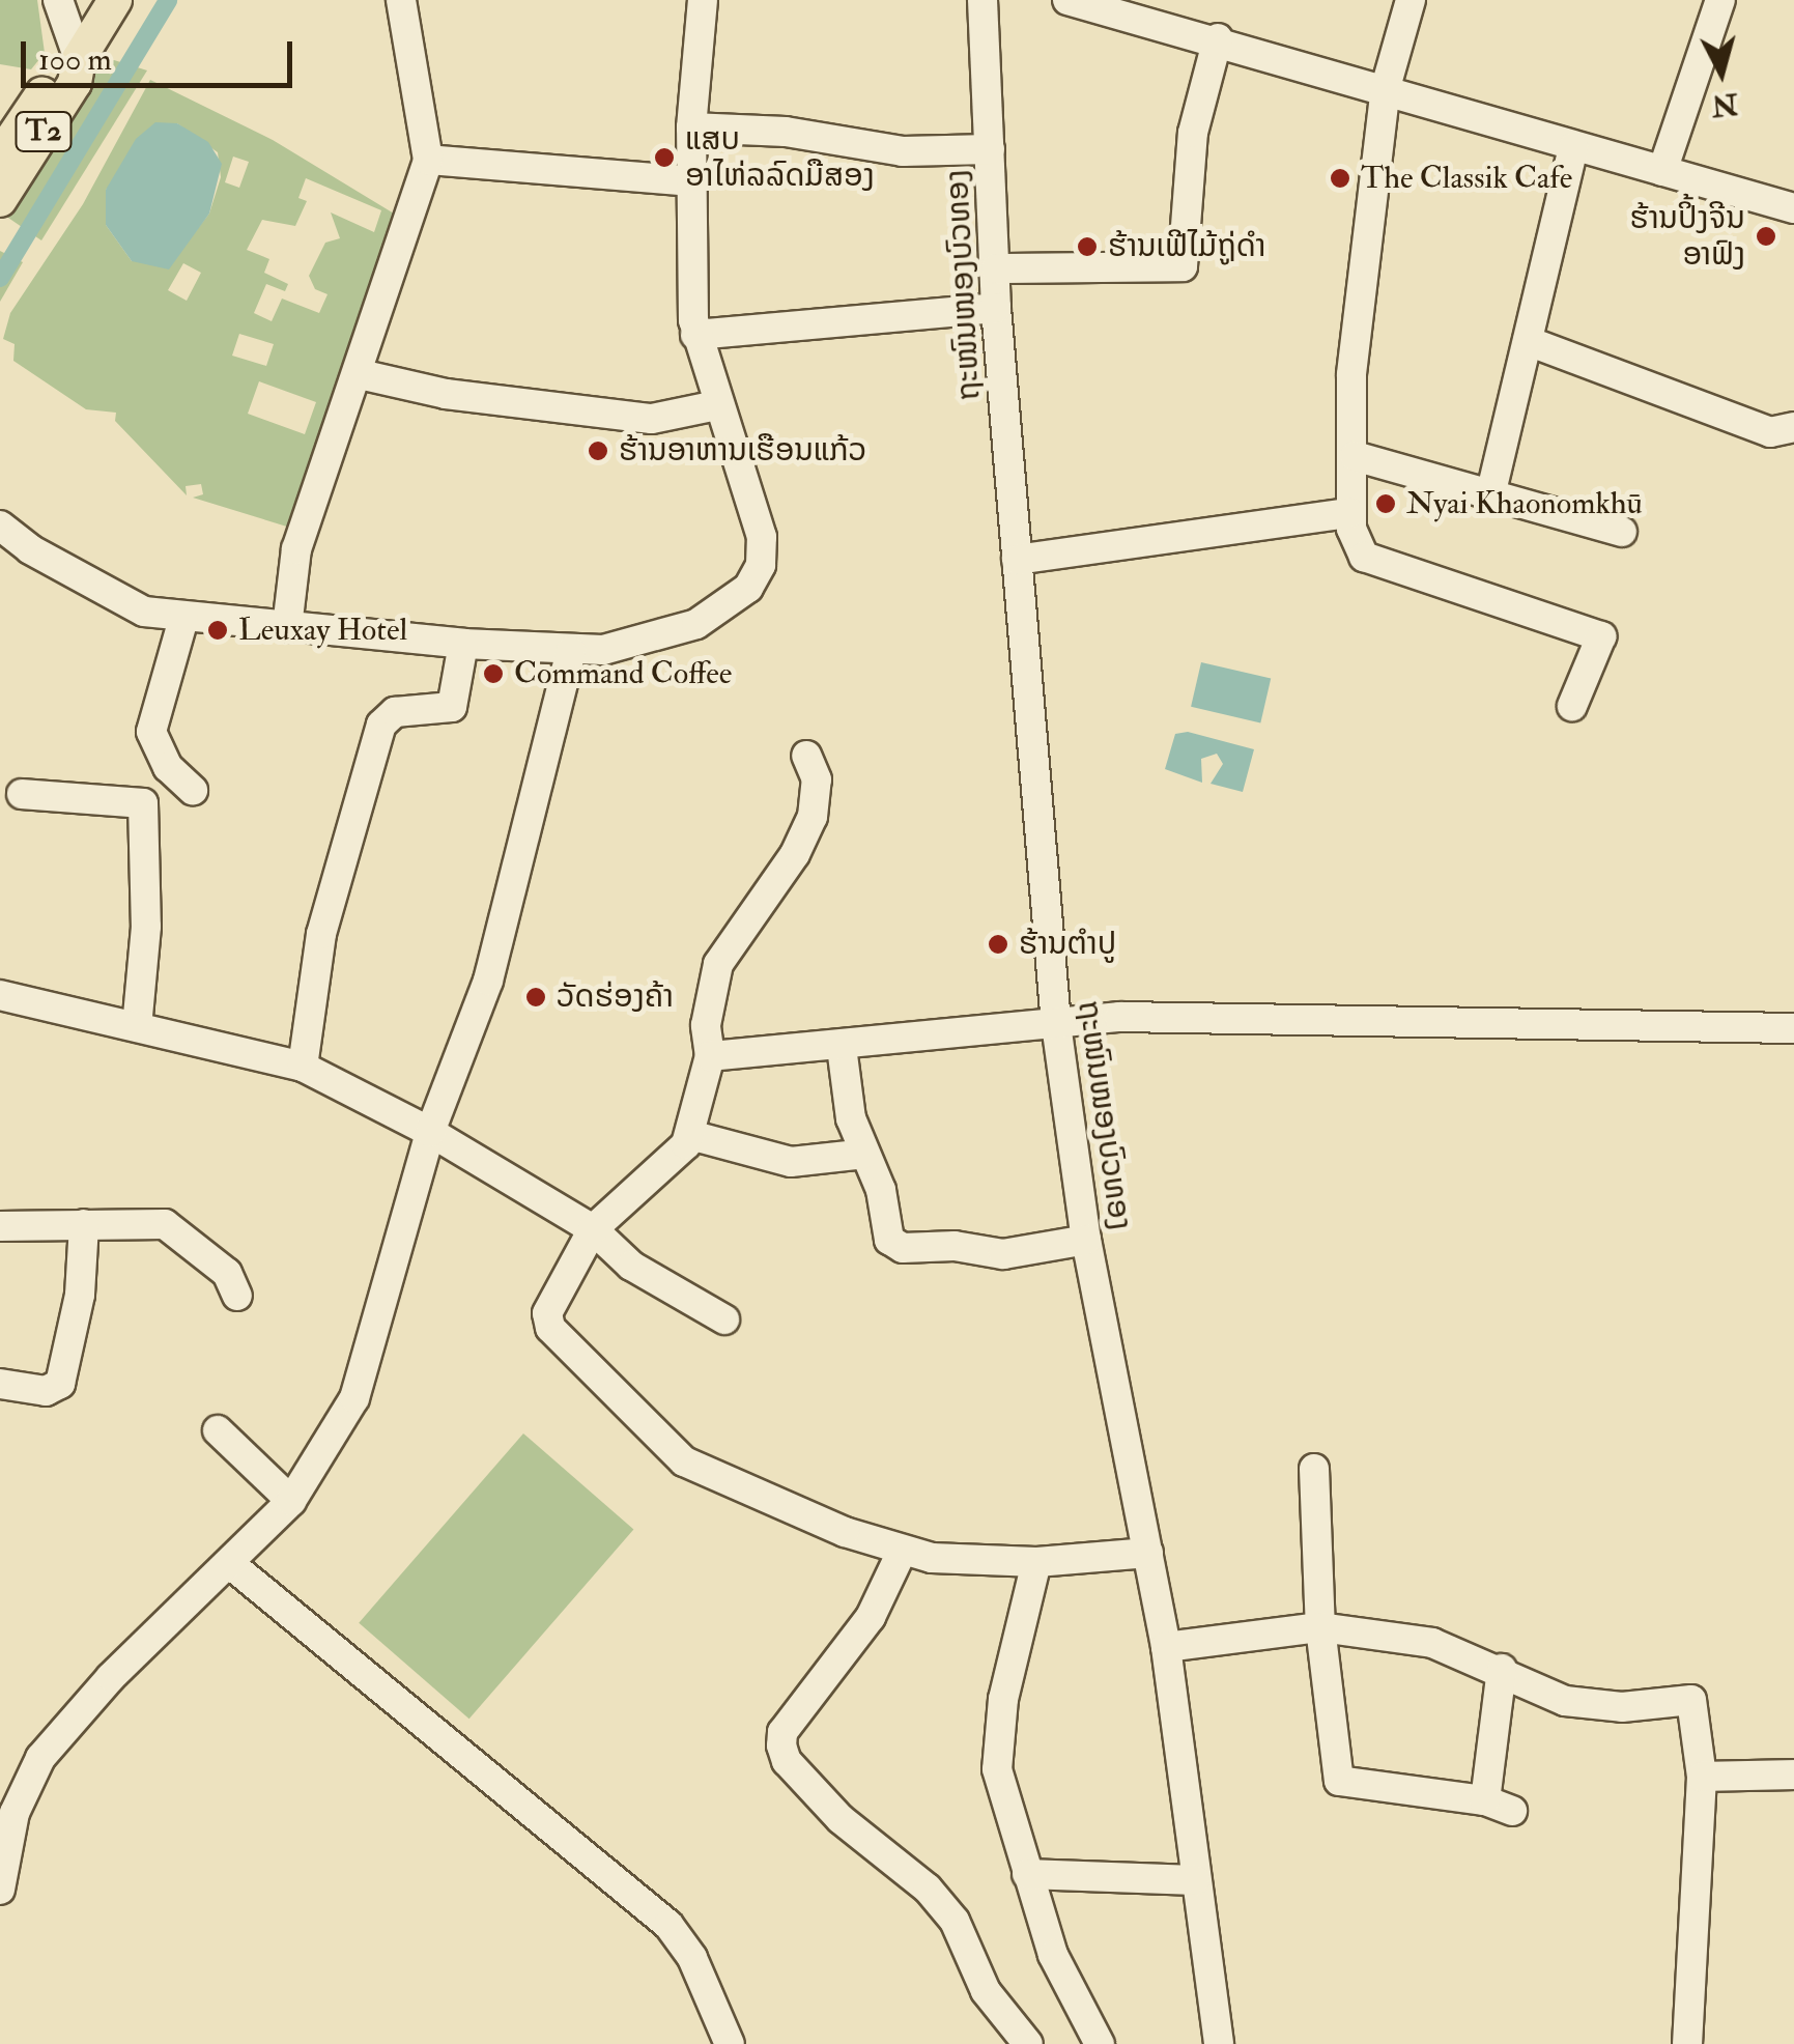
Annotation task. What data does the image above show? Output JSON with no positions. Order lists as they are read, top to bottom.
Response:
{
  "streets": {
    "main road": ["T2"],
    "street": ["ຖະໜົນໜອງບົວທອງ"]
  },
  "places": [
    "ແສບ ອາໄຫ່ລລົດມືສອງ",
    "The Classik Cafe",
    "ຮ້ານປິ້ງຈີນ ອາຟົງ",
    "ຮ້ານເຟີໄມ້ຖູ່ດຳ",
    "ຮ້ານອາຫານເຮືອນແກ້ວ",
    "Nyai Khaonomkhū",
    "Leuxay Hotel",
    "Command Coffee",
    "ຮ້ານຕຳປູ",
    "ວັດຮ່ອງຄ້າ"
  ],
  "scale_bar": "100 m",
  "north": "bottom"
}
